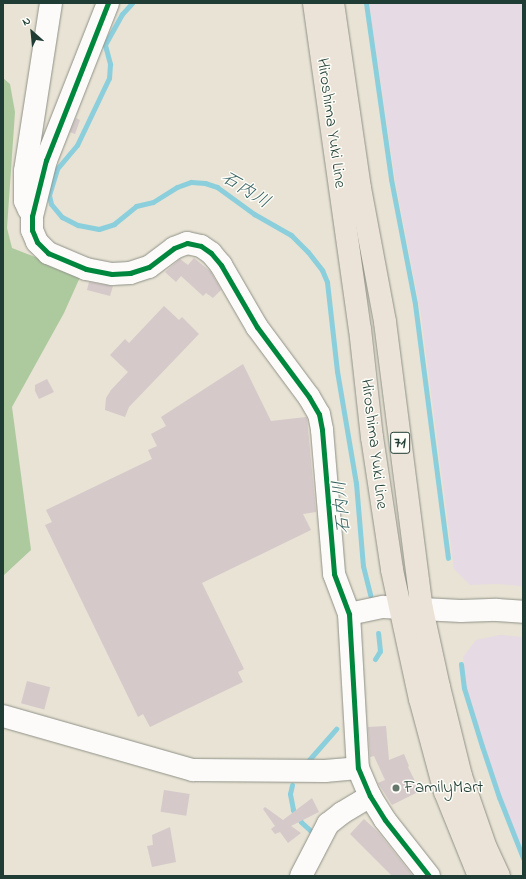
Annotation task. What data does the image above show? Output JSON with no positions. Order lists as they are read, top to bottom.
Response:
{
  "streets": {
    "main road": ["Hiroshima Yuki Line", "71"]
  },
  "water": ["石内川"],
  "places": ["FamilyMart"],
  "north": "top left"
}
